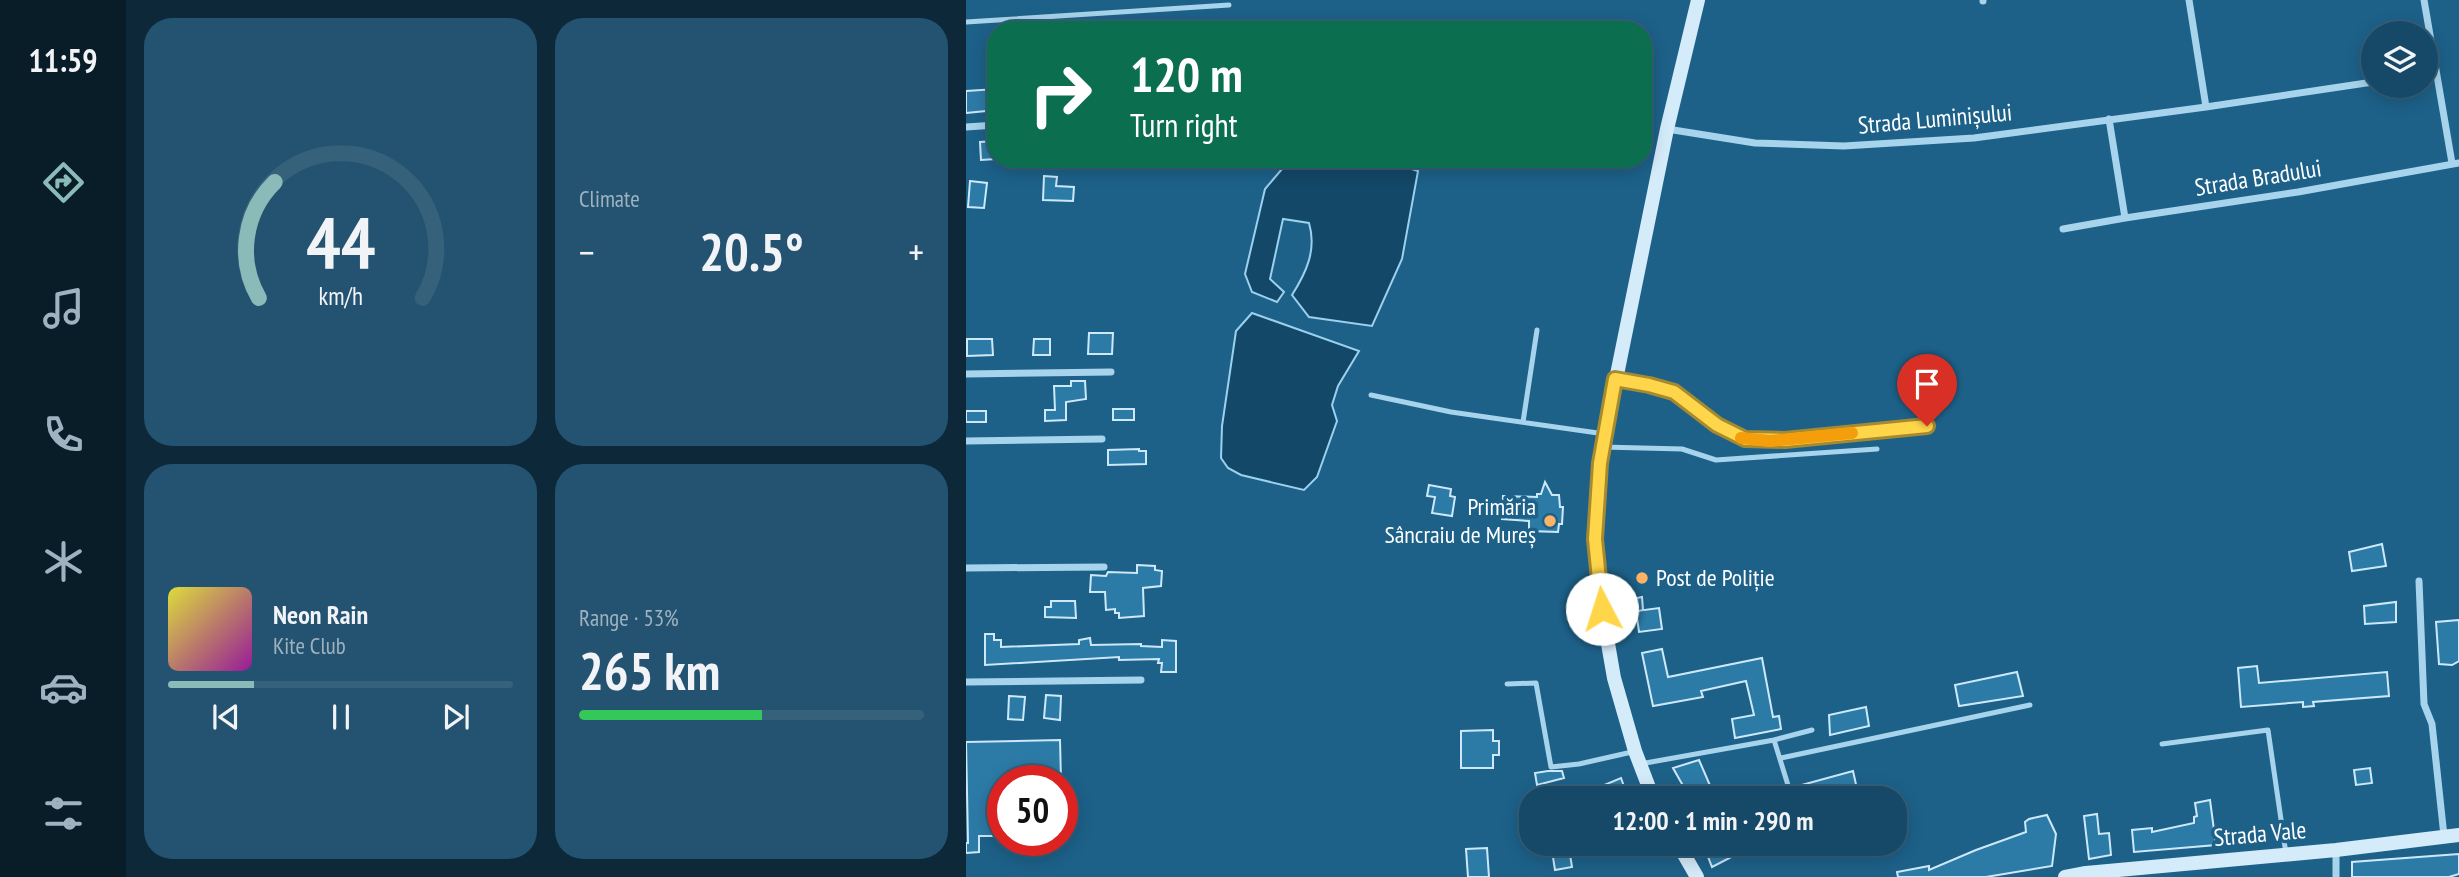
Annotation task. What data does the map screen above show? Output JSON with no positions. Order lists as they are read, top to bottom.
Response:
{
  "streets": {
    "main road": ["Strada Vale"],
    "street": ["Strada Luminișului", "Strada Bradului"]
  },
  "places": ["Primăria Sâncraiu de Mureș", "Post de Poliție"],
  "page": {
    "tabs": "11:59",
    "tile": [
      "Climate",
      ["Range · 53%", "265 km"]
    ],
    "turn": ["120 m", "Turn right"],
    "heat": ["−", "20.5°", "+"],
    "song": ["Neon Rain", "Kite Club"],
    "limit": "50",
    "trip": "12:00 · 1 min · 290 m",
    "gauge": ["44", "km/h"]
  }
}
